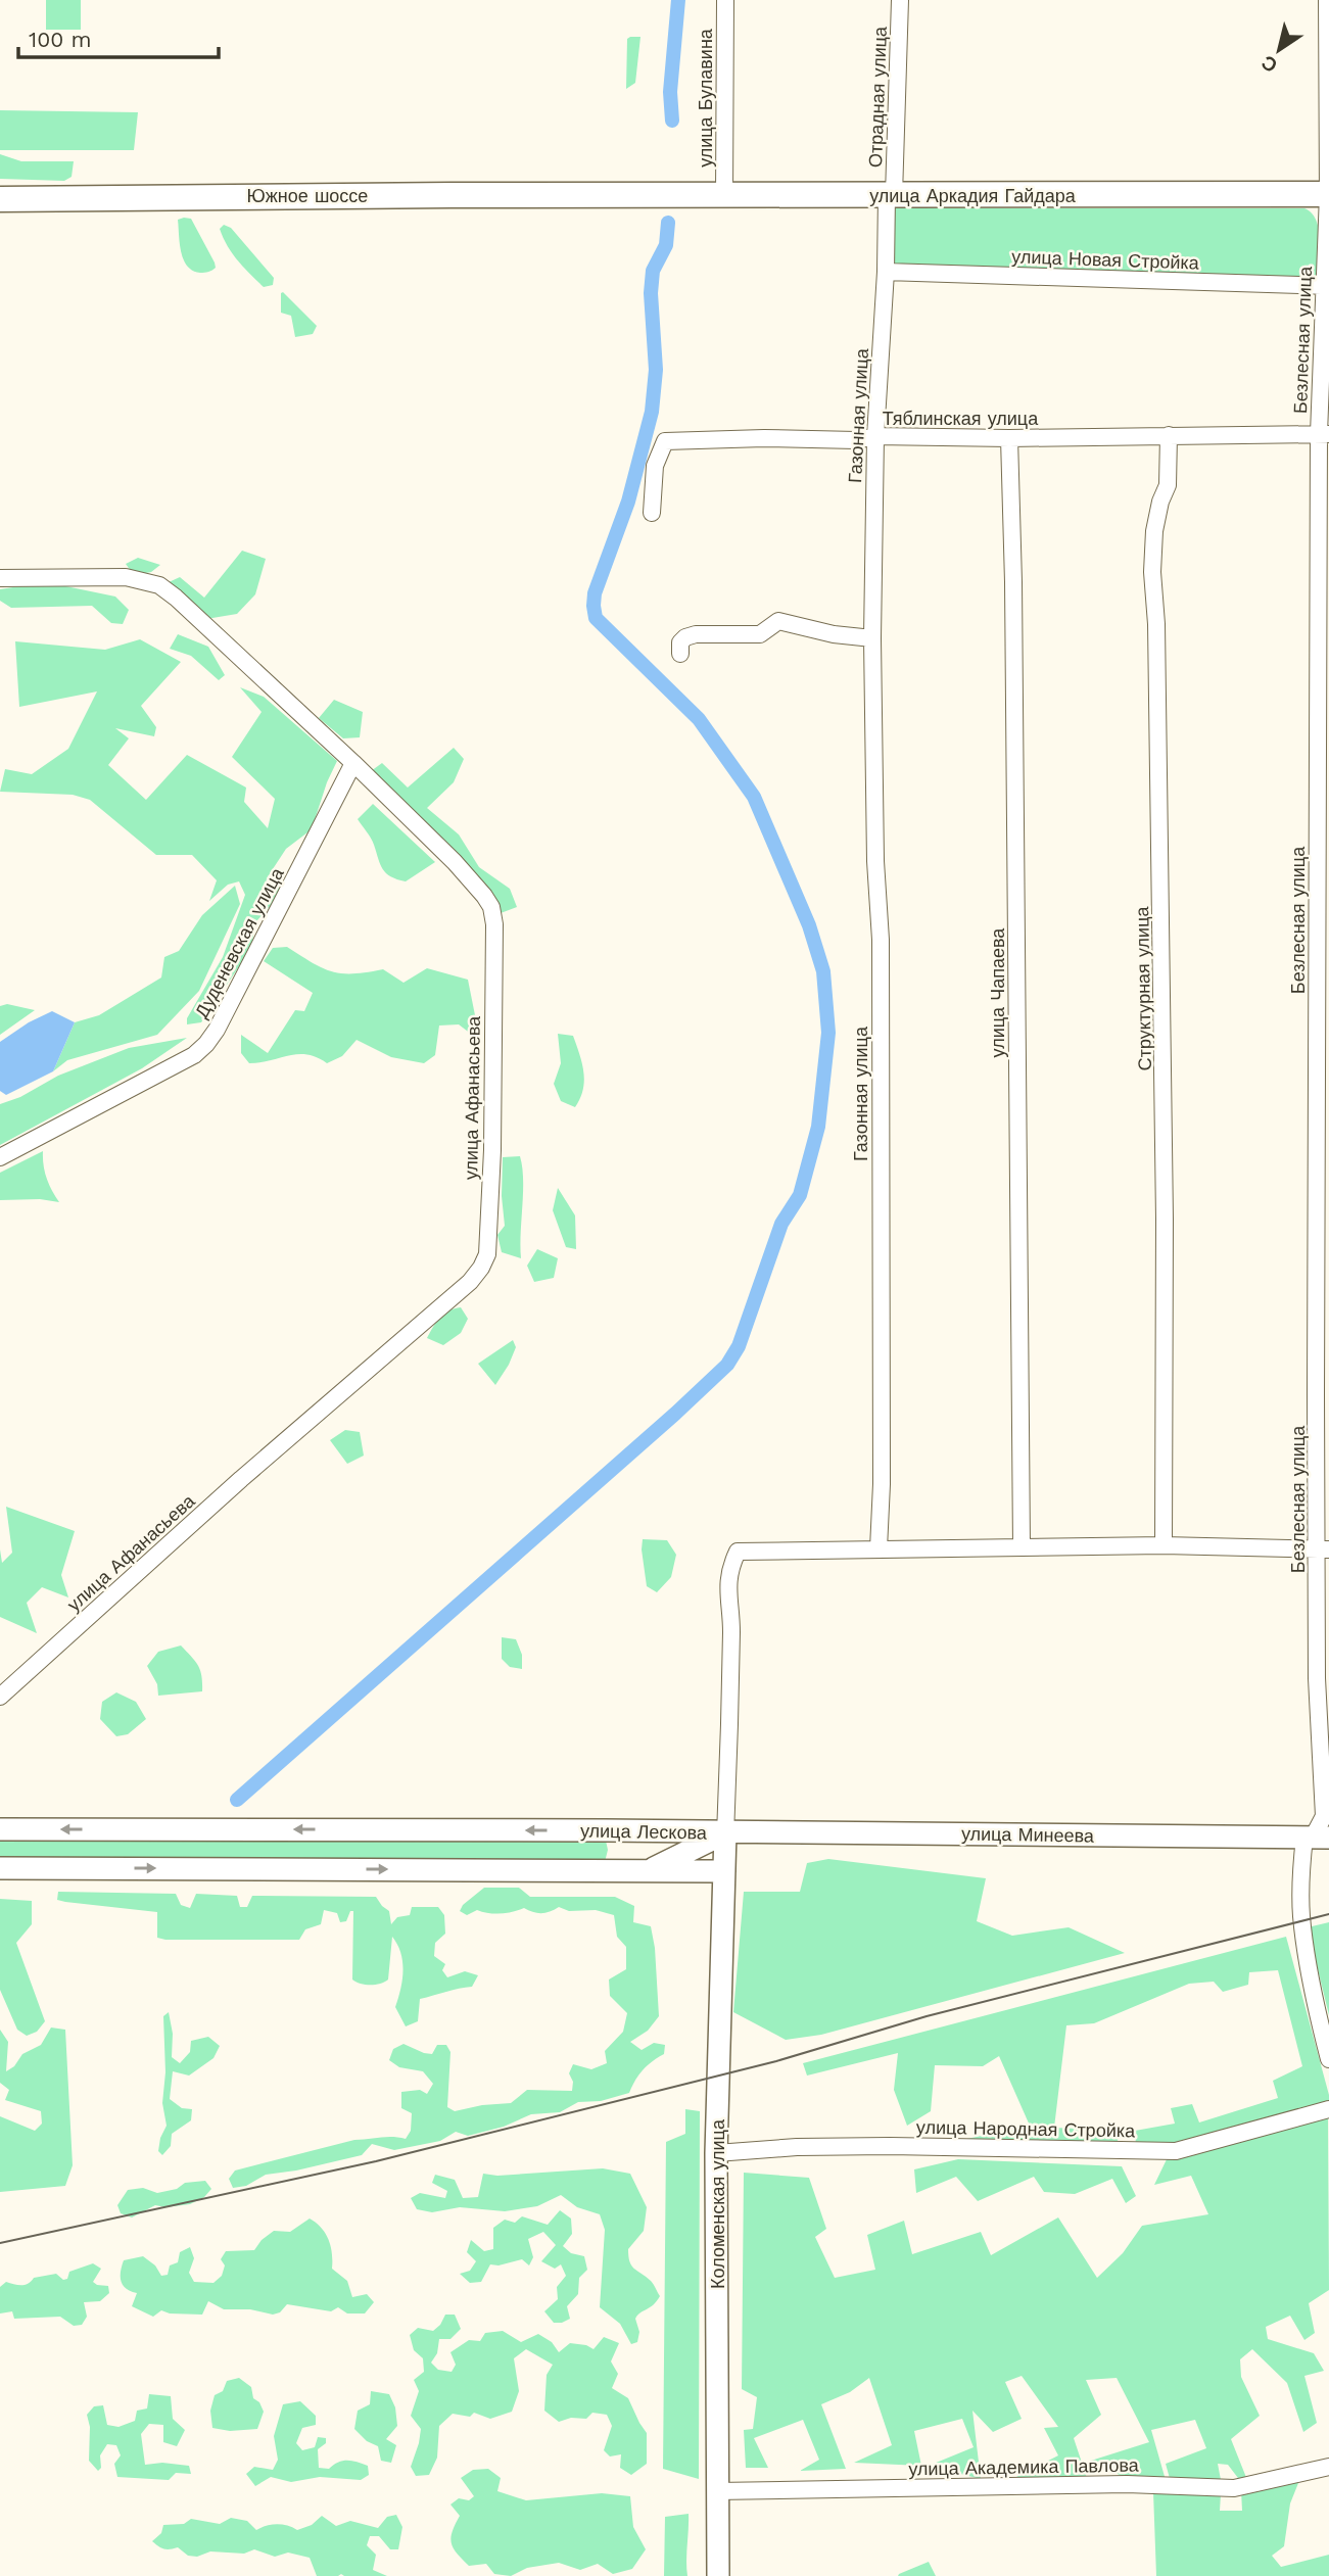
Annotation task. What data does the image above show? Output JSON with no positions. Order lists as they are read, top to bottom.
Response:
{
  "streets": {
    "main road": [
      "Южное шоссе",
      "улица Аркадия Гайдара",
      "улица Лескова",
      "улица Минеева",
      "Коломенская улица"
    ],
    "street": [
      "Отрадная улица",
      "улица Булавина",
      "улица Новая Стройка",
      "Безлесная улица",
      "Газонная улица",
      "Тяблинская улица",
      "Дуденевская улица",
      "Структурная улица",
      "улица Чапаева",
      "улица Афанасьева",
      "улица Народная Стройка",
      "улица Академика Павлова"
    ]
  },
  "crossings": [
    ["Отрадная улица", "улица Аркадия Гайдара"],
    ["Отрадная улица", "Газонная улица"],
    ["улица Булавина", "улица Аркадия Гайдара"],
    ["Южное шоссе", "улица Аркадия Гайдара"],
    ["улица Аркадия Гайдара", "Безлесная улица"],
    ["улица Аркадия Гайдара", "Газонная улица"],
    ["улица Новая Стройка", "Безлесная улица"],
    ["улица Новая Стройка", "Газонная улица"],
    ["Безлесная улица", "Тяблинская улица"],
    ["Безлесная улица", "улица Минеева"],
    ["Газонная улица", "Тяблинская улица"],
    ["Тяблинская улица", "Структурная улица"],
    ["Тяблинская улица", "улица Чапаева"],
    ["Дуденевская улица", "улица Афанасьева"],
    ["улица Лескова", "улица Минеева"],
    ["улица Лескова", "Коломенская улица"],
    ["улица Минеева", "Коломенская улица"],
    ["улица Народная Стройка", "Коломенская улица"],
    ["Коломенская улица", "улица Академика Павлова"]
  ],
  "scale_bar": "100 m",
  "north": "bottom left"
}
